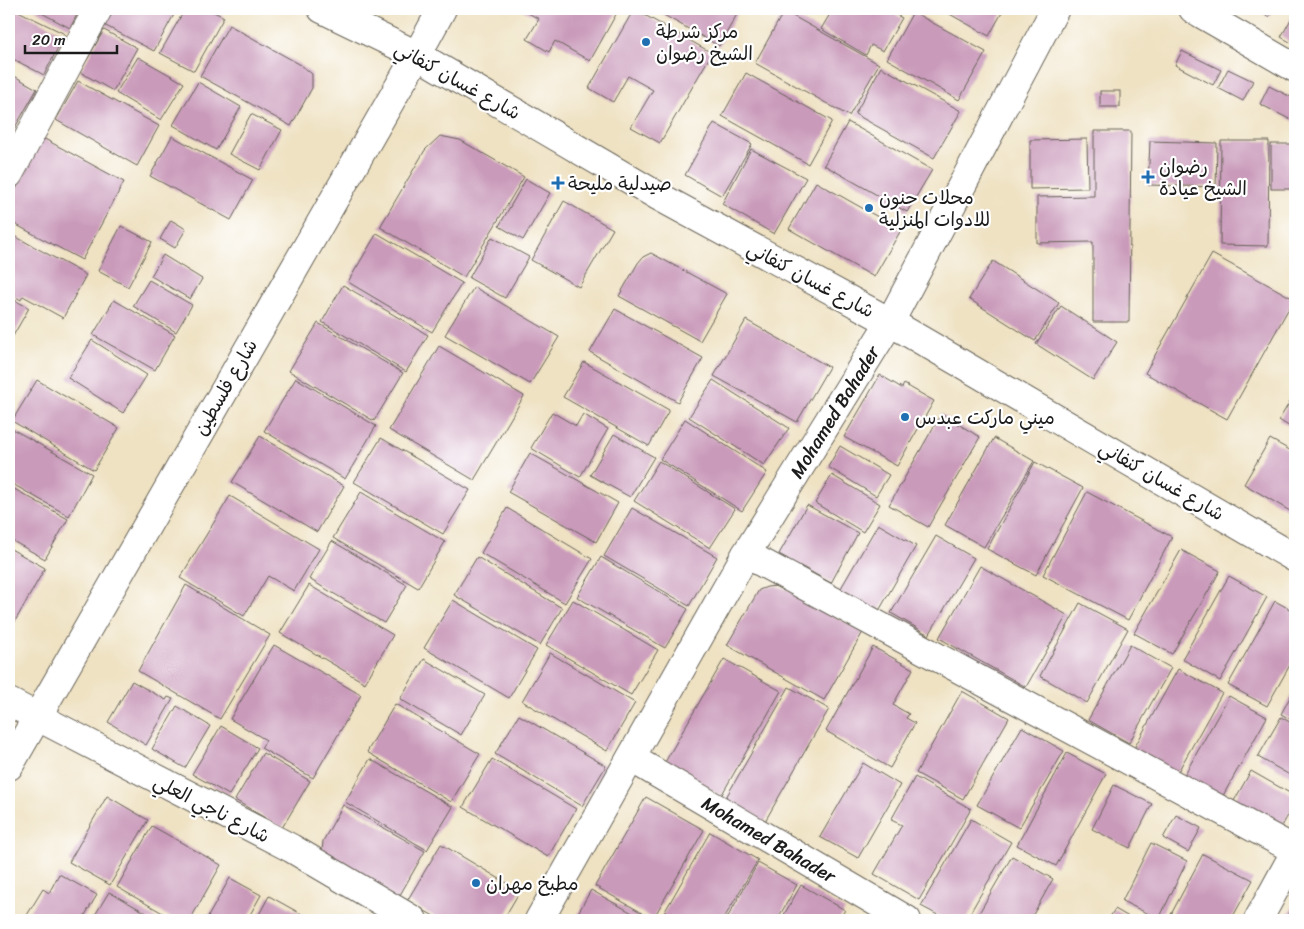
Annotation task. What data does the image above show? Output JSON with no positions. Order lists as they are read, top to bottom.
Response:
{
  "streets": {
    "street": [
      "شارع غسان كنفاني",
      "شارع فلسطين",
      "Mohamed Bahader",
      "شارع ناجي العلي"
    ]
  },
  "crossings": [
    ["شارع غسان كنفاني", "شارع فلسطين"],
    ["شارع غسان كنفاني", "Mohamed Bahader"],
    ["شارع فلسطين", "شارع ناجي العلي"]
  ],
  "places": {
    "other": [
      "مركز شرطة الشيخ رضوان",
      "محلات حنون للادوات المنزلية",
      "ميني ماركت عبدس",
      "مطبخ مهران"
    ],
    "health": ["رضوان الشيخ عيادة", "صيدلية مليحة"]
  },
  "scale_bar": "20 m"
}
